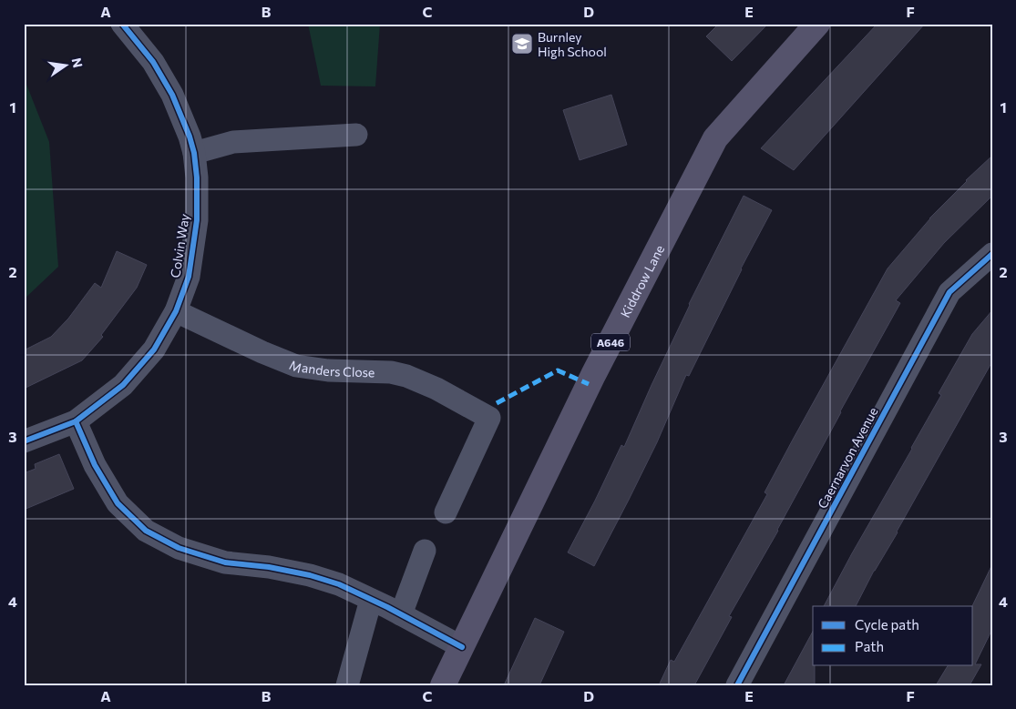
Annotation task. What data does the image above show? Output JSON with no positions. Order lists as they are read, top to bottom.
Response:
{
  "streets": {
    "main road": ["Kiddrow Lane", "A646"],
    "street": ["Colvin Way", "Manders Close", "Caernarvon Avenue"]
  },
  "crossings": [
    ["Colvin Way", "Manders Close"]
  ],
  "places": {
    "school or university": ["Burnley High School"]
  },
  "legend": ["Cycle path", "Path"],
  "north": "right",
  "grid": {
    "columns": [
      "A",
      "B",
      "C",
      "D",
      "E",
      "F"
    ],
    "rows": [
      "1",
      "2",
      "3",
      "4"
    ]
  }
}
